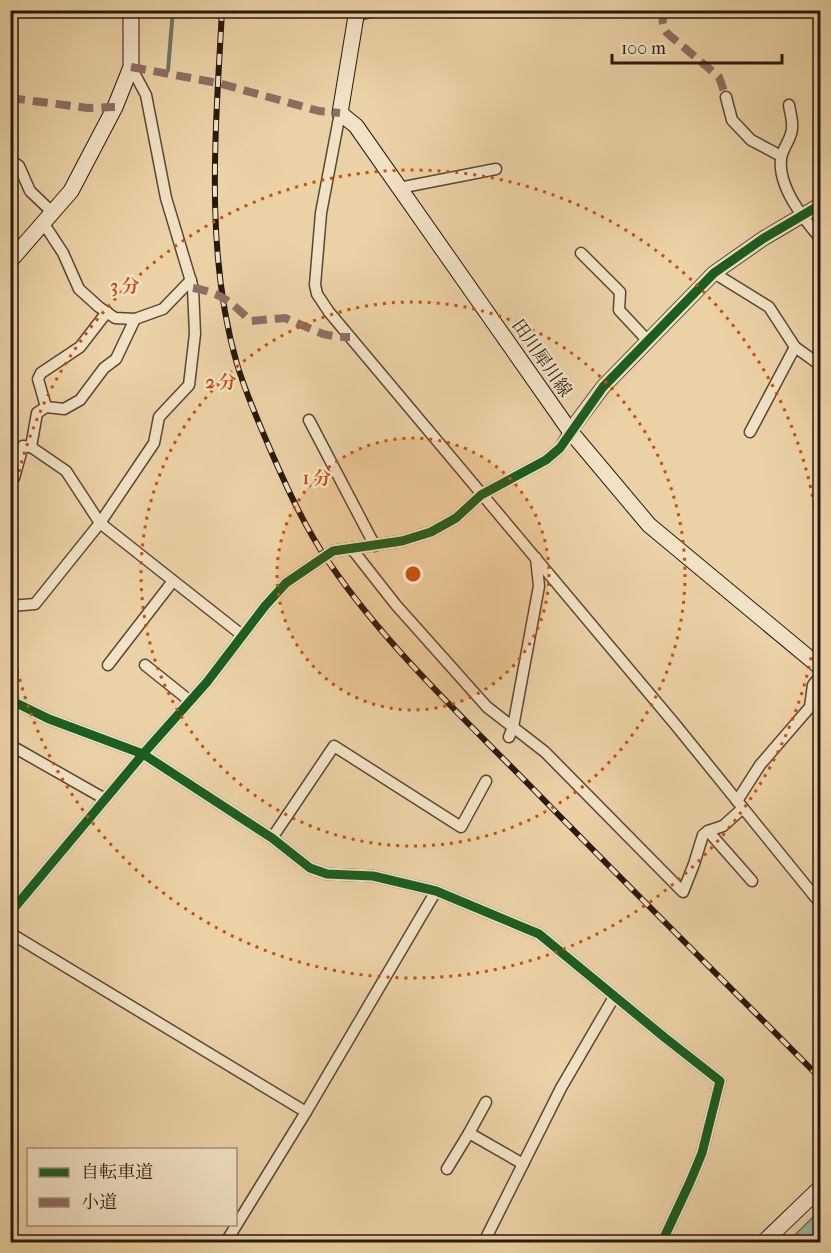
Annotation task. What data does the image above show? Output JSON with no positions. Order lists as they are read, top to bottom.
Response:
{
  "streets": {
    "main road": ["田川犀川線"]
  },
  "legend": ["自転車道", "小道"],
  "scale_bar": "100 m",
  "rings": ["3 分", "2 分", "1 分"]
}
